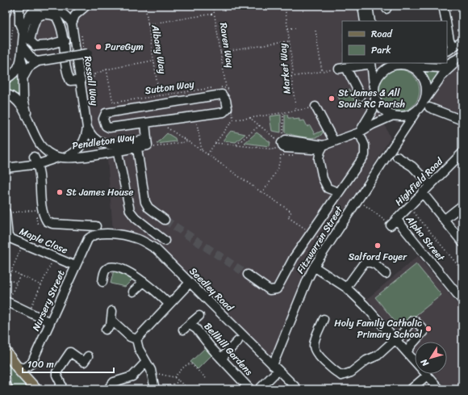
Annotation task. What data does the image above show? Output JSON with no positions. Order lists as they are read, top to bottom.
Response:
{
  "streets": {
    "street": [
      "Rossall Way",
      "Pendleton Way",
      "Highfield Road",
      "Alpha Street",
      "Fitzwarren Street",
      "Maple Close",
      "Seedley Road",
      "Nursery Street",
      "Bellhill Gardens"
    ],
    "path": [
      "Raven Way",
      "Albany Way",
      "Market Way",
      "Sutton Way"
    ]
  },
  "crossings": [
    ["Raven Way", "Sutton Way"],
    ["Rossall Way", "Pendleton Way"],
    ["Highfield Road", "Alpha Street"],
    ["Fitzwarren Street", "Seedley Road"],
    ["Maple Close", "Nursery Street"],
    ["Seedley Road", "Nursery Street"]
  ],
  "places": [
    "PureGym",
    "St James & All Souls RC Parish",
    "St James House",
    "Salford Foyer",
    "Holy Family Catholic Primary School"
  ],
  "legend": ["Road", "Park"],
  "scale_bar": "100 m",
  "north": "bottom left"
}
